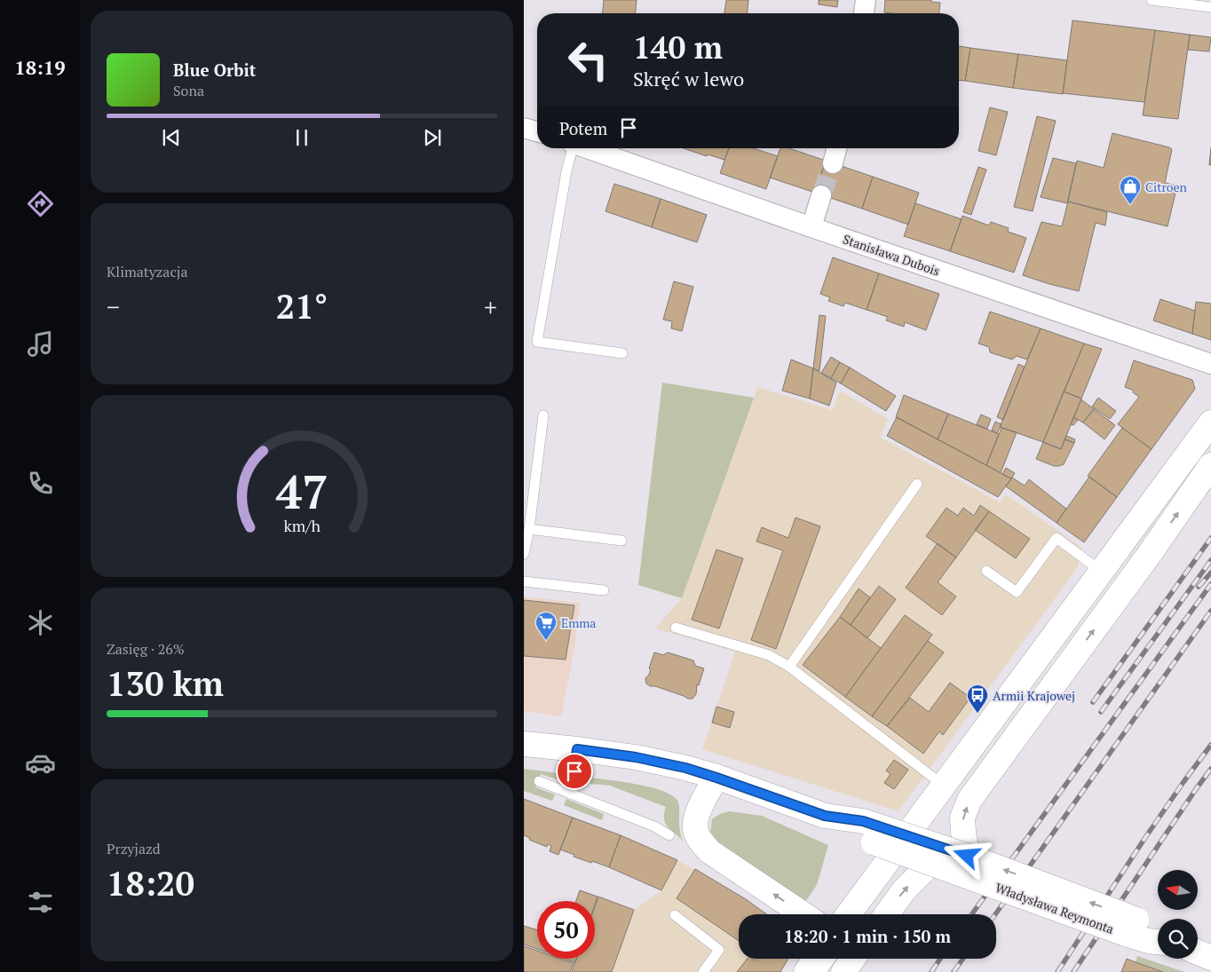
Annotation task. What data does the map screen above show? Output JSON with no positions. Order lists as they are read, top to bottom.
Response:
{
  "streets": {
    "street": ["Stanisława Dubois", "Władysława Reymonta"]
  },
  "places": {
    "shop": ["Citroen"],
    "supermarket": ["Emma"],
    "bus stop": ["Armii Krajowej"]
  },
  "north": "left",
  "page": {
    "tabs": "18:19",
    "turn": ["140 m", "Skręć w lewo"],
    "song": ["Blue Orbit", "Sona"],
    "then": "Potem",
    "tile": [
      "Klimatyzacja",
      ["Zasięg · 26%", "130 km"],
      ["Przyjazd", "18:20"]
    ],
    "heat": ["−", "21°", "+"],
    "limit": "50",
    "trip": "18:20 · 1 min · 150 m",
    "gauge": ["47", "km/h"]
  }
}
